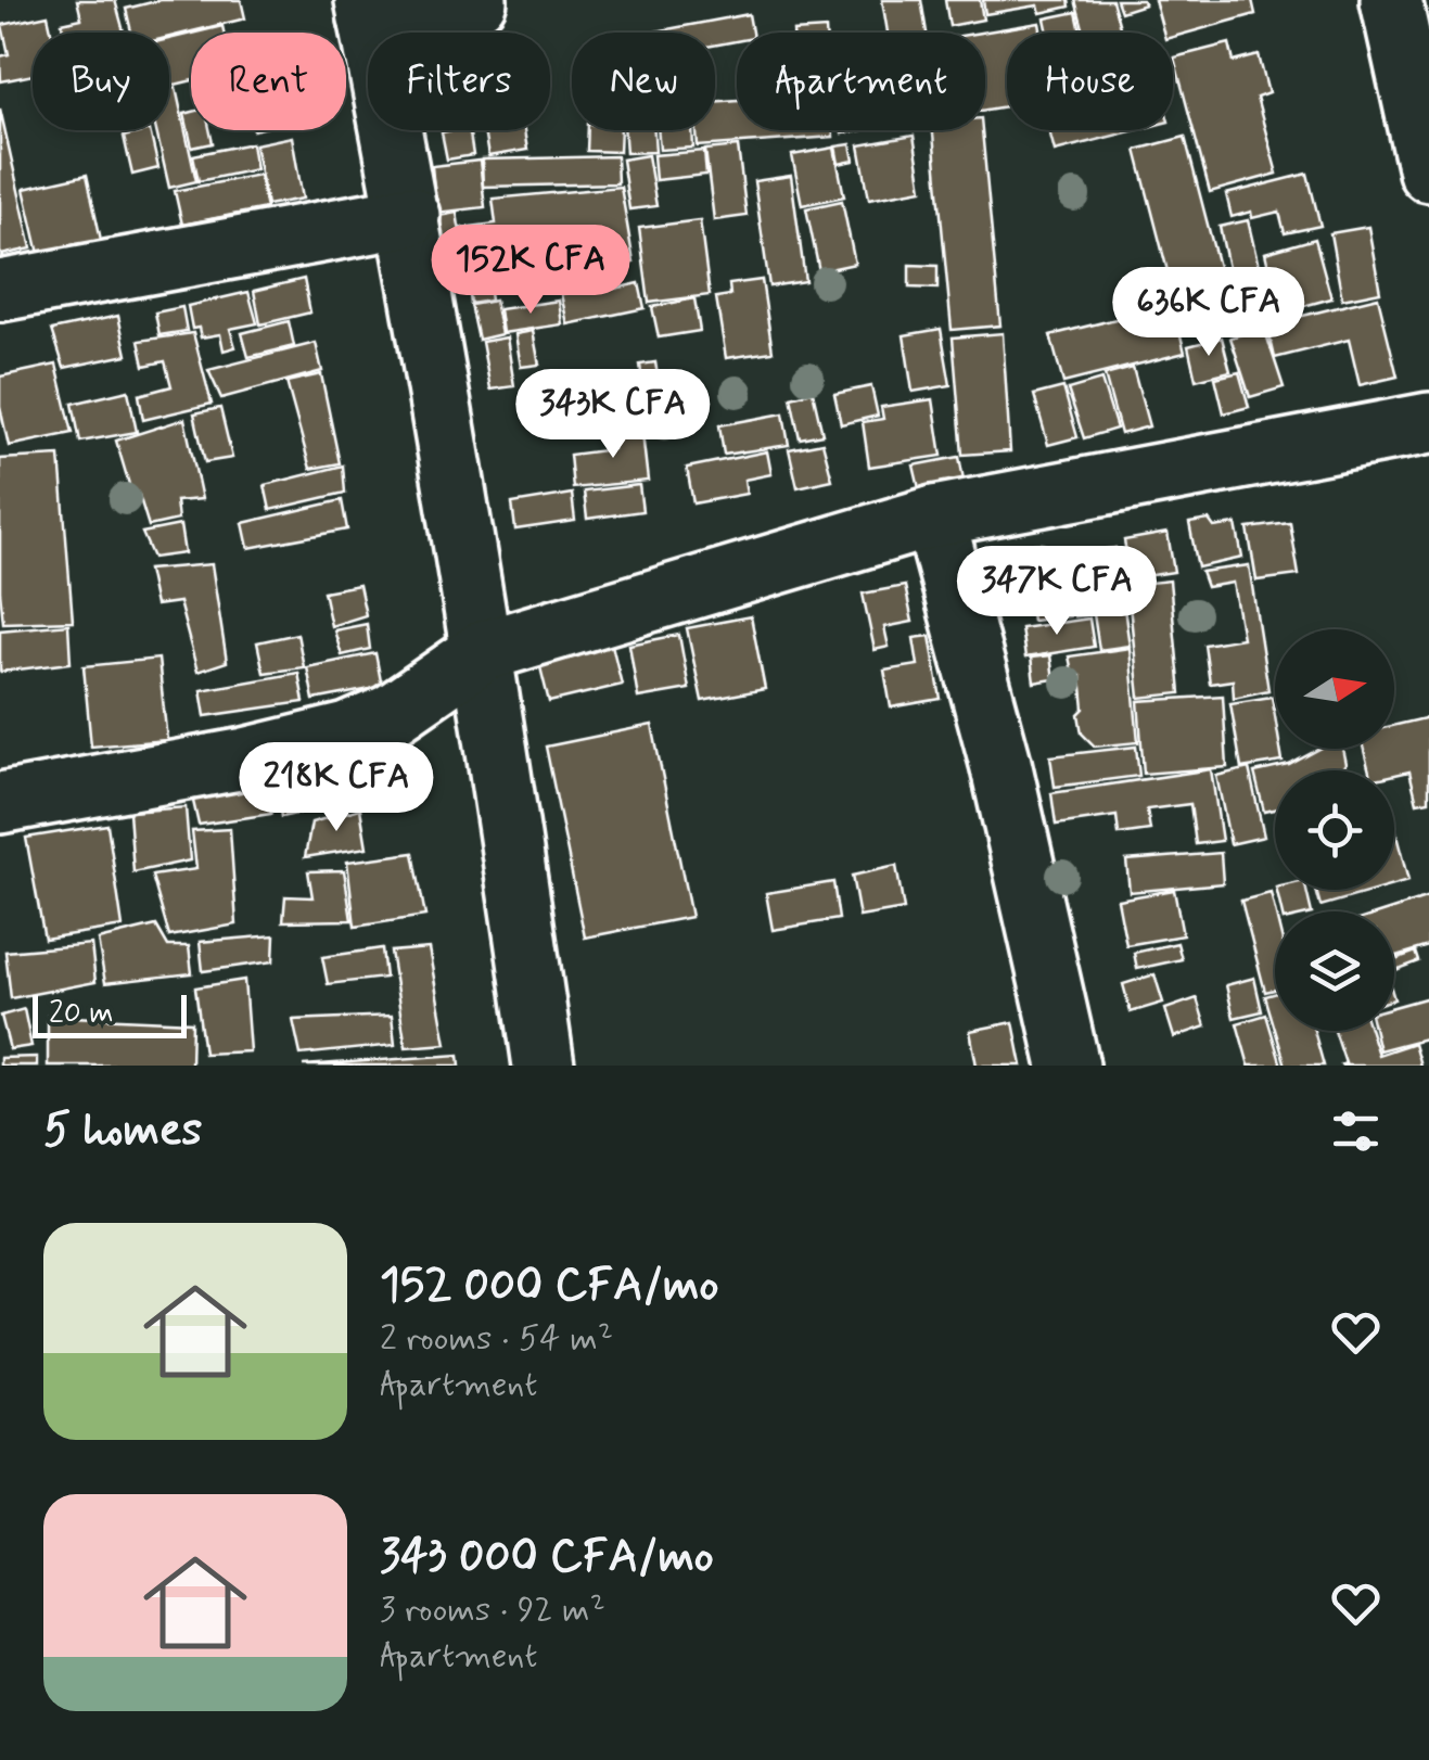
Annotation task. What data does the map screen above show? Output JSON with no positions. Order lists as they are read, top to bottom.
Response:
{
  "scale_bar": "20 m",
  "north": "right",
  "page": {
    "chip": [
      "Buy",
      "Rent",
      "Filters",
      "New",
      "Apartment",
      "House"
    ],
    "price": [
      "152K CFA",
      "636K CFA",
      "343K CFA",
      "347K CFA",
      "218K CFA"
    ],
    "scale": "20 m",
    "heading": "5 homes",
    "list": [
      {
        "name": "152 000 CFA/mo",
        "note": "2 rooms · 54 m² · Apartment"
      },
      {
        "name": "343 000 CFA/mo",
        "note": "3 rooms · 92 m² · Apartment"
      }
    ]
  }
}
